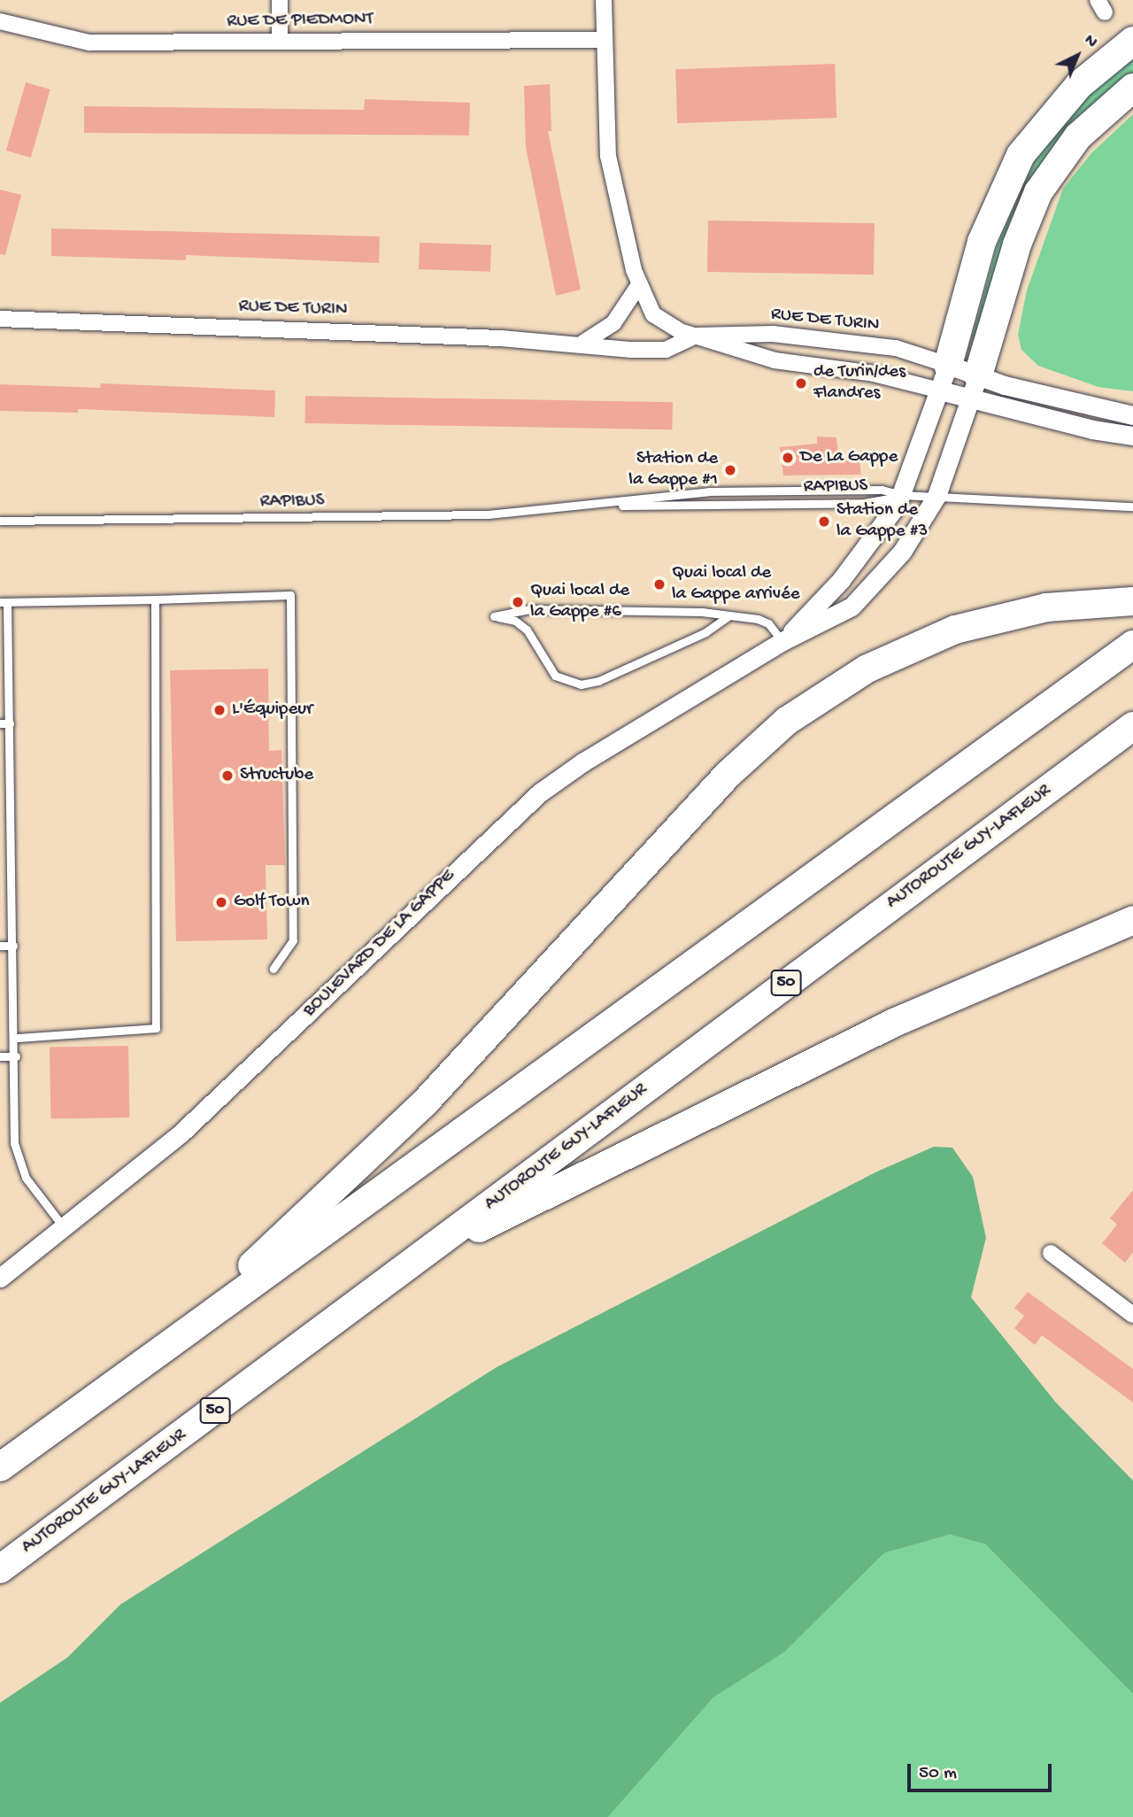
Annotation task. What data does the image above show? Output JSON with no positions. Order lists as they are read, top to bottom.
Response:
{
  "streets": {
    "highway": ["AUTOROUTE GUY-LAFLEUR", "50"],
    "street": ["RUE DE PIEDMONT", "RUE DE TURIN", "BOULEVARD DE LA GAPPE"],
    "lane": ["RAPIBUS"]
  },
  "crossings": [
    ["RUE DE TURIN", "BOULEVARD DE LA GAPPE"],
    ["RAPIBUS", "BOULEVARD DE LA GAPPE"]
  ],
  "places": [
    "de Turin/des Flandres",
    "De La Gappe",
    "Station de la Gappe #1",
    "Station de la Gappe #3",
    "Quai local de la Gappe arrivée",
    "Quai local de la Gappe #6",
    "L'Équipeur",
    "Structube",
    "Golf Town"
  ],
  "scale_bar": "50 m",
  "north": "top right"
}
